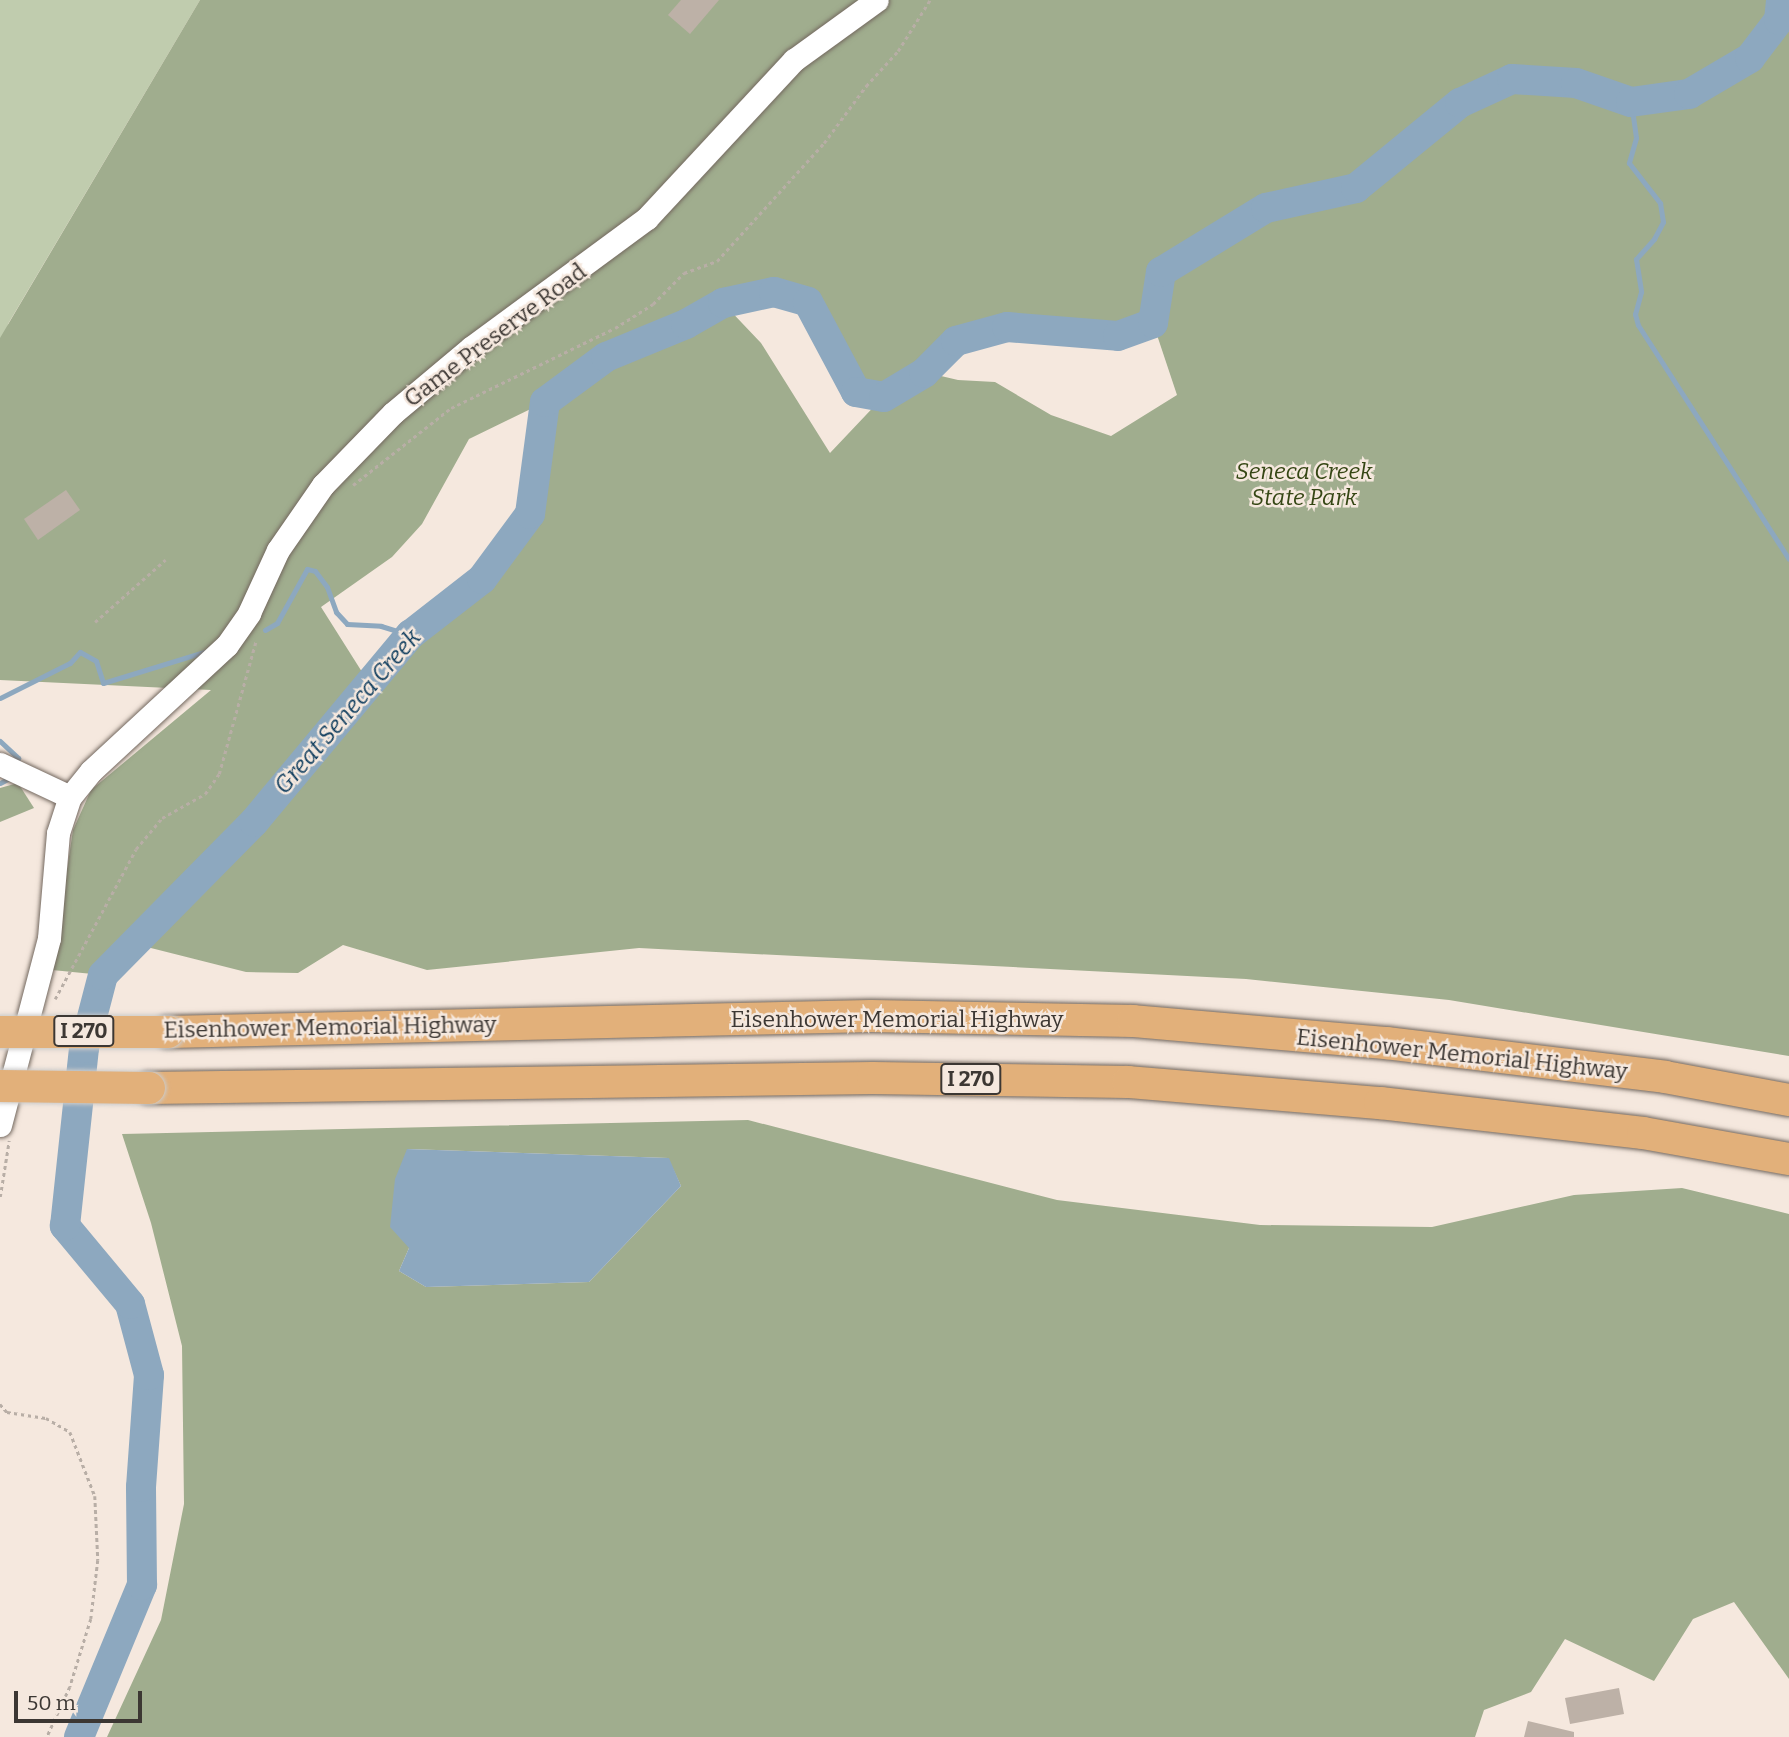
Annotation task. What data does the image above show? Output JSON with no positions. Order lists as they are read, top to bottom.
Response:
{
  "streets": {
    "highway": ["Eisenhower Memorial Highway", "I 270"],
    "street": ["Game Preserve Road"]
  },
  "water": ["Great Seneca Creek"],
  "parks": ["Seneca Creek State Park"],
  "scale_bar": "50 m"
}
